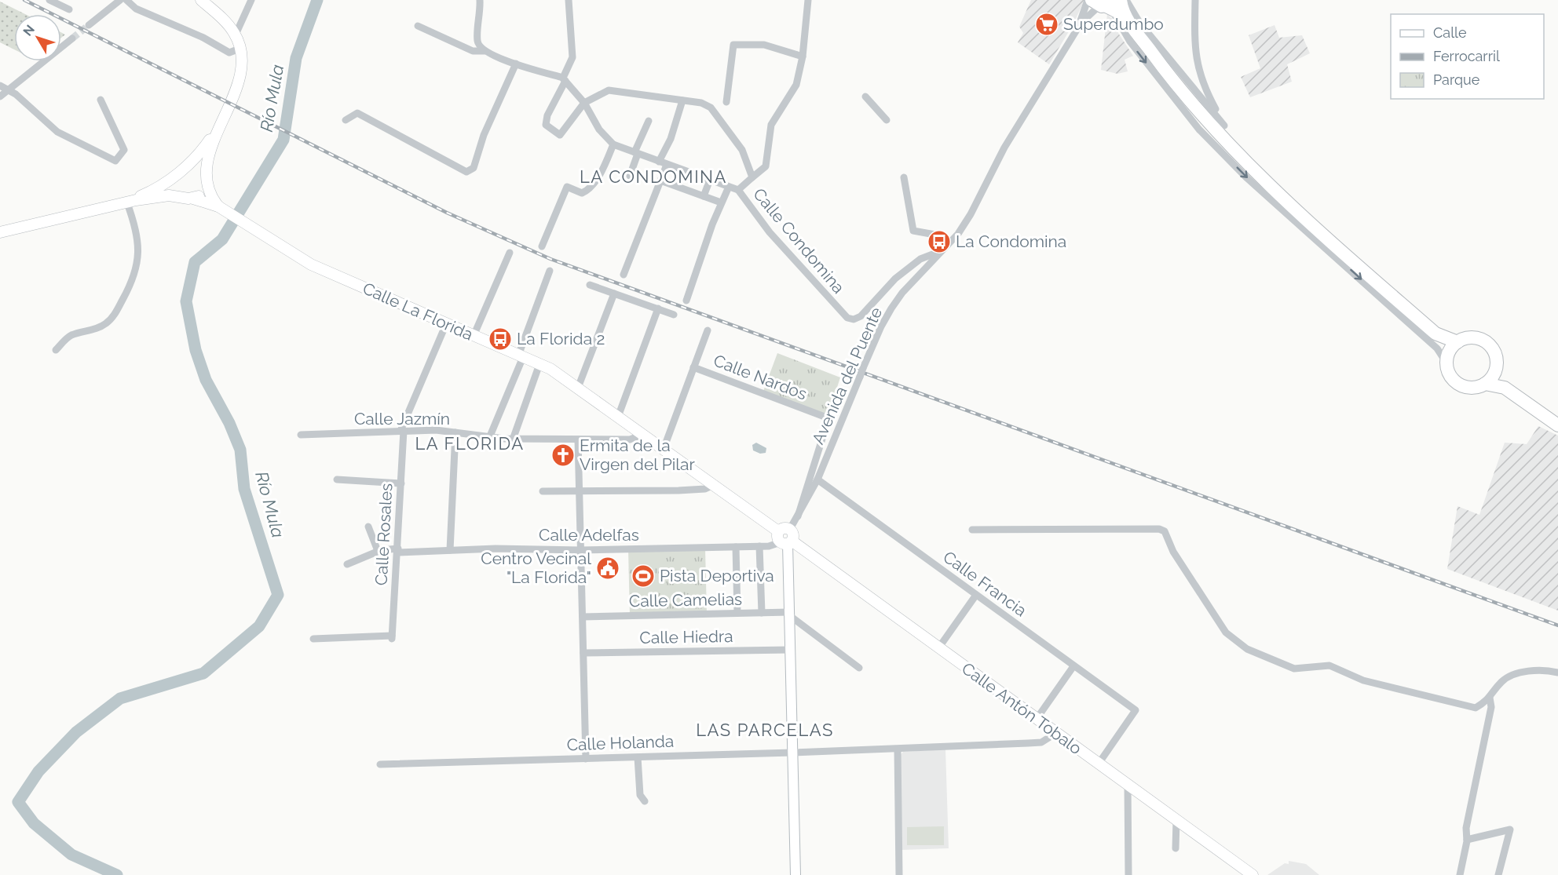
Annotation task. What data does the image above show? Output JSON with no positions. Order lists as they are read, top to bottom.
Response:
{
  "streets": {
    "main road": ["Calle La Florida", "Calle Antón Tobalo"],
    "street": [
      "Calle Condomina",
      "Avenida del Puente",
      "Calle Nardos",
      "Calle Jazmín",
      "Calle Rosales",
      "Calle Adelfas",
      "Calle Francia",
      "Calle Camelias",
      "Calle Hiedra",
      "Calle Holanda"
    ]
  },
  "crossings": [
    ["Calle Condomina", "Avenida del Puente"],
    ["Calle La Florida", "Calle Nardos"],
    ["Calle La Florida", "Calle Jazmín"],
    ["Calle La Florida", "Calle Rosales"],
    ["Calle La Florida", "Calle Adelfas"],
    ["Calle La Florida", "Calle Antón Tobalo"],
    ["Avenida del Puente", "Calle Nardos"],
    ["Avenida del Puente", "Calle Francia"],
    ["Calle Jazmín", "Calle Rosales"],
    ["Calle Rosales", "Calle Adelfas"],
    ["Calle Adelfas", "Calle Antón Tobalo"],
    ["Calle Francia", "Calle Antón Tobalo"],
    ["Calle Antón Tobalo", "Calle Holanda"]
  ],
  "districts": ["LA CONDOMINA", "LA FLORIDA", "LAS PARCELAS"],
  "water": ["Río Mula"],
  "places": {
    "supermarket": ["Superdumbo"],
    "bus stop": ["La Condomina", "La Florida 2"],
    "church": ["Ermita de la Virgen del Pilar"],
    "public building": ["Centro Vecinal \"La Florida\""],
    "sports": ["Pista Deportiva"]
  },
  "legend": ["Calle", "Ferrocarril", "Parque"],
  "north": "top left"
}
